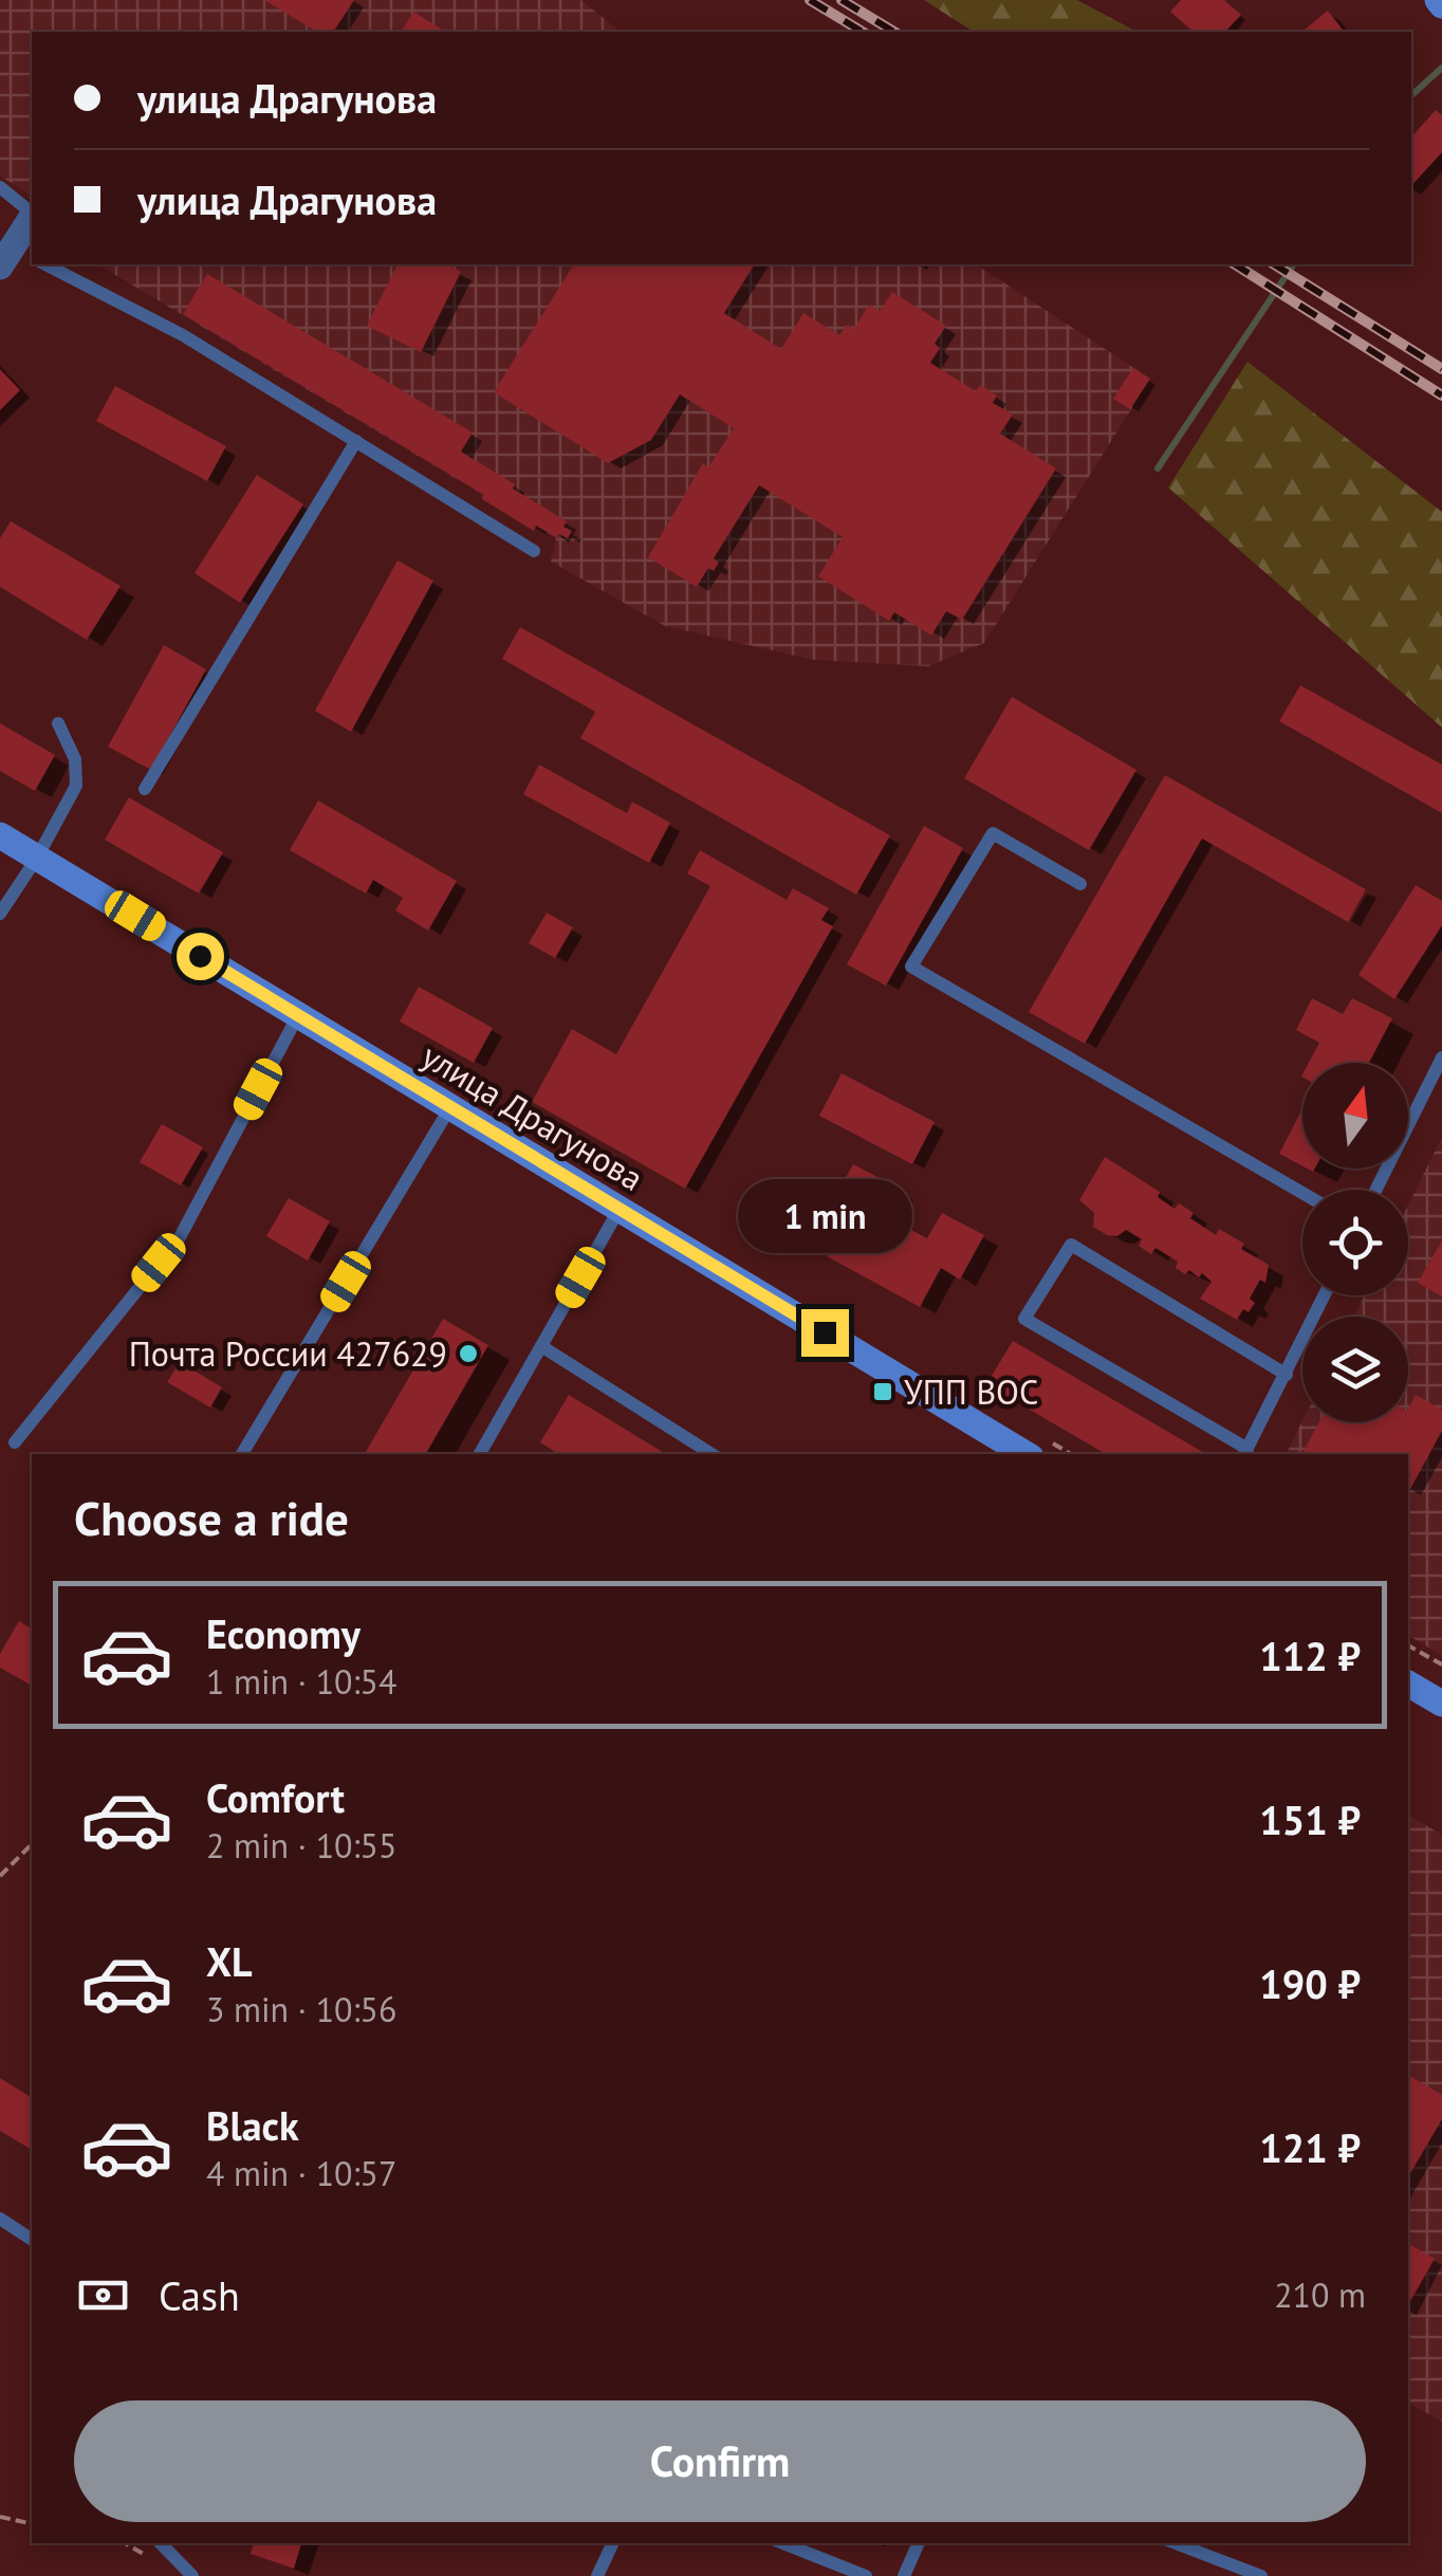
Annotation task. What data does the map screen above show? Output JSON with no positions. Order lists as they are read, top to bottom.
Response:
{
  "streets": {
    "main road": ["улица Драгунова"]
  },
  "places": {
    "other": ["Почта России 427629"],
    "transit": ["УПП ВОС"]
  },
  "north": "top",
  "page": {
    "banner": ["улица Драгунова", "улица Драгунова"],
    "bubble": "1 min",
    "heading": "Choose a ride",
    "list": [
      {
        "name": "Economy",
        "note": "1 min · 10:54",
        "value": "112 ₽"
      },
      {
        "name": "Comfort",
        "note": "2 min · 10:55",
        "value": "151 ₽"
      },
      {
        "name": "XL",
        "note": "3 min · 10:56",
        "value": "190 ₽"
      },
      {
        "name": "Black",
        "note": "4 min · 10:57",
        "value": "121 ₽"
      }
    ],
    "pay": ["Cash", "210 m"],
    "buttons": "Confirm"
  }
}
